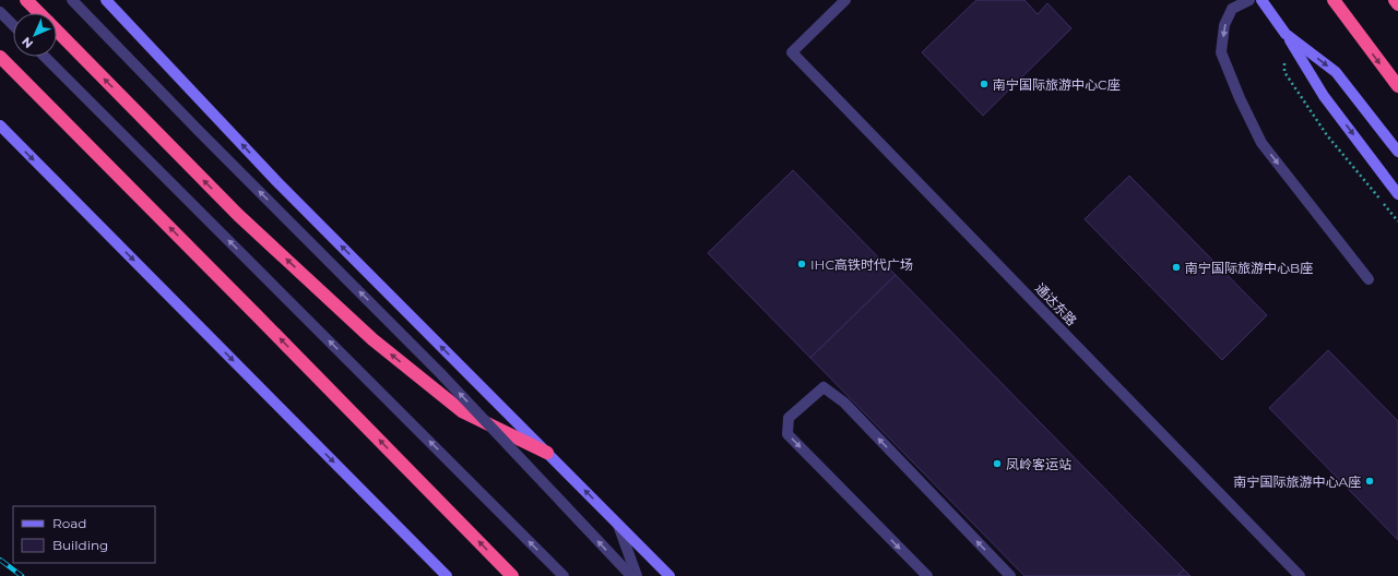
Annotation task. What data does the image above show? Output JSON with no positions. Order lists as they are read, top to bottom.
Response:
{
  "streets": {
    "street": ["通达东路"]
  },
  "places": [
    "南宁国际旅游中心C座",
    "IHC高铁时代广场",
    "南宁国际旅游中心B座",
    "凤岭客运站",
    "南宁国际旅游中心A座"
  ],
  "legend": ["Road", "Building"],
  "north": "bottom left"
}
